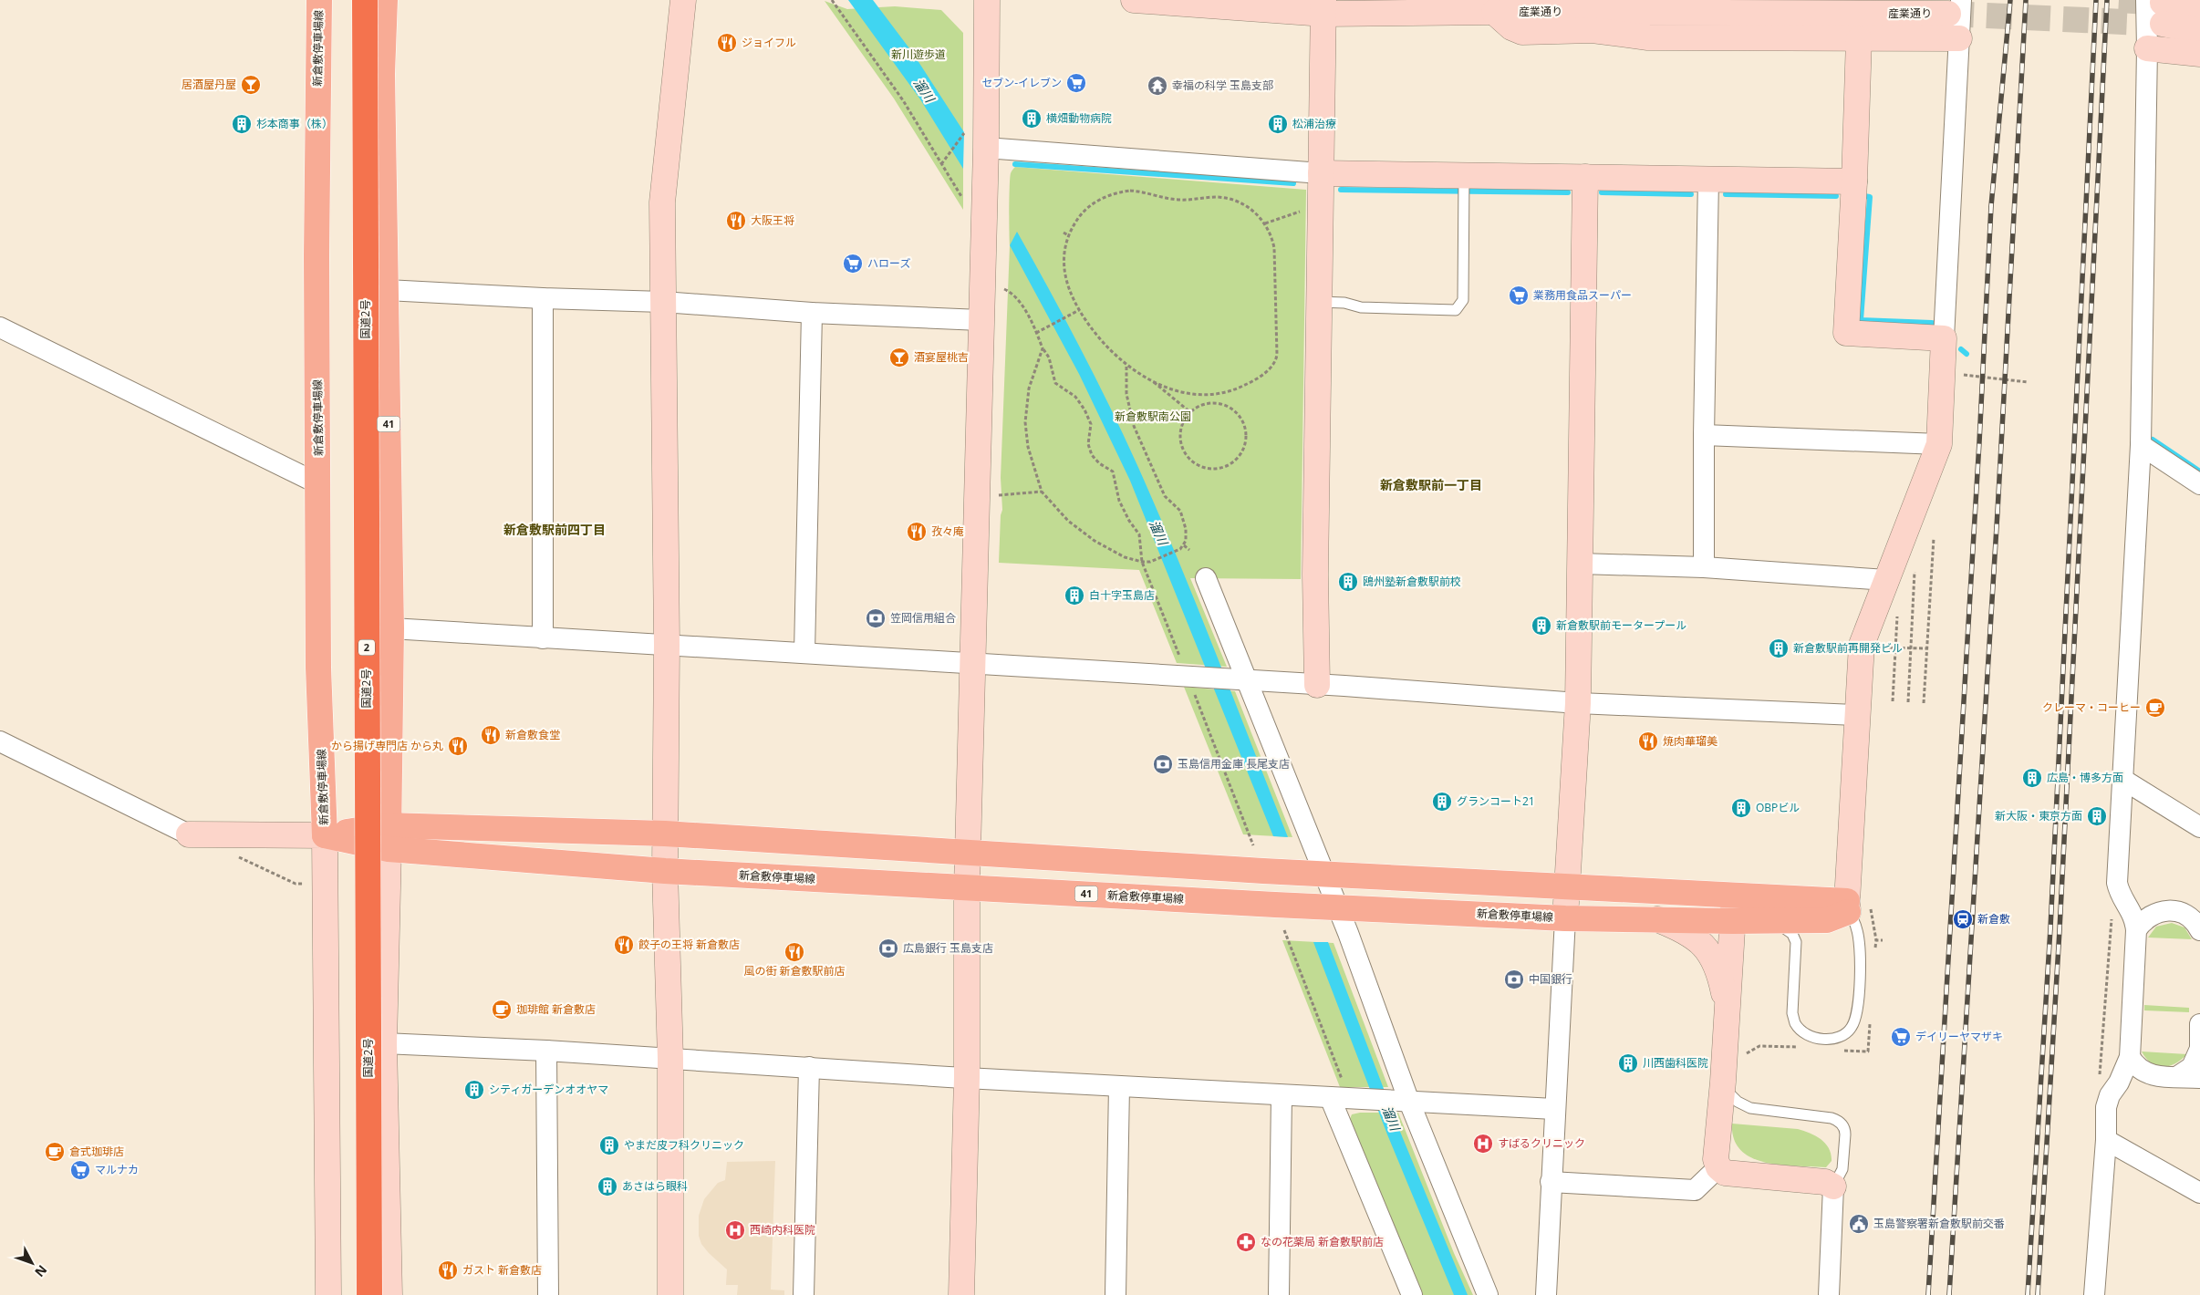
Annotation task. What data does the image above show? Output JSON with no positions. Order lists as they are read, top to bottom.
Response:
{
  "streets": {
    "highway": ["国道2号", "2"],
    "main road": ["新倉敷停車場線", "41"],
    "street": ["産業通り"]
  },
  "crossings": [
    ["新倉敷停車場線", "41"]
  ],
  "districts": ["新倉敷駅前一丁目", "新倉敷駅前四丁目"],
  "water": ["溜川"],
  "parks": ["新川遊歩道", "新倉敷駅南公園"],
  "places": {
    "restaurant": [
      "ジョイフル",
      "大阪王将",
      "孜々庵",
      "新倉敷食堂",
      "焼肉華瑠美",
      "から揚げ専門店 から丸",
      "餃子の王将 新倉敷店",
      "風の街 新倉敷駅前店",
      "ガスト 新倉敷店"
    ],
    "supermarket": [
      "セブン-イレブン",
      "ハローズ",
      "業務用食品スーパー",
      "デイリーヤマザキ",
      "マルナカ"
    ],
    "bar": ["居酒屋丹屋", "酒宴屋桃吉"],
    "temple": ["幸福の科学 玉島支部"],
    "building": [
      "横畑動物病院",
      "杉本商事（株）",
      "松浦治療",
      "鴎州塾新倉敷駅前校",
      "白十字玉島店",
      "新倉敷駅前モータープール",
      "新倉敷駅前再開発ビル",
      "広島・博多方面",
      "グランコート21",
      "OBPビル",
      "新大阪・東京方面",
      "川西歯科医院",
      "シティガーデンオオヤマ",
      "やまだ皮フ科クリニック",
      "あさはら眼科"
    ],
    "bank": [
      "笠岡信用組合",
      "玉島信用金庫 長尾支店",
      "広島銀行 玉島支店",
      "中国銀行"
    ],
    "cafe": ["クレーマ・コーヒー", "珈琲館 新倉敷店", "倉式珈琲店"],
    "station": ["新倉敷"],
    "hospital": ["すばるクリニック", "西崎内科医院"],
    "public building": ["玉島警察署新倉敷駅前交番"],
    "pharmacy": ["なの花薬局 新倉敷駅前店"]
  },
  "north": "bottom right"
}
